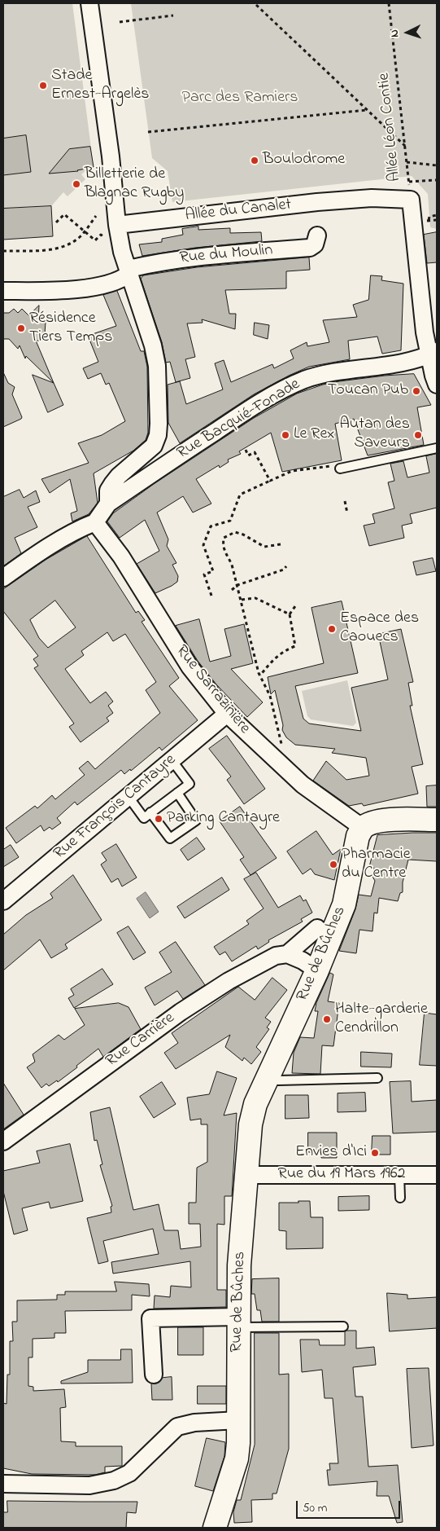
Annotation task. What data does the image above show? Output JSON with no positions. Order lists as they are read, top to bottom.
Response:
{
  "streets": {
    "main road": ["Rue de Bûches"],
    "street": [
      "Allée du Canalet",
      "Rue du Moulin",
      "Rue Bacquié-Fonade",
      "Rue Sarrazinière",
      "Rue François Cantayre",
      "Rue Carrière",
      "Rue du 19 Mars 1962"
    ],
    "path": ["Allée Léon Contie"]
  },
  "crossings": [
    ["Allée Léon Contie", "Allée du Canalet"],
    ["Rue Sarrazinière", "Rue François Cantayre"],
    ["Rue Sarrazinière", "Rue de Bûches"],
    ["Rue de Bûches", "Rue du 19 Mars 1962"]
  ],
  "parks": ["Parc des Ramiers"],
  "places": [
    "Stade Ernest-Argelès",
    "Boulodrome",
    "Billetterie de Blagnac Rugby",
    "Résidence Tiers Temps",
    "Toucan Pub",
    "Le Rex",
    "Autan des Saveurs",
    "Espace des Caouecs",
    "Parking Cantayre",
    "Pharmacie du Centre",
    "Halte-garderie Cendrillon",
    "Envies d'Ici"
  ],
  "scale_bar": "50 m",
  "north": "left"
}
